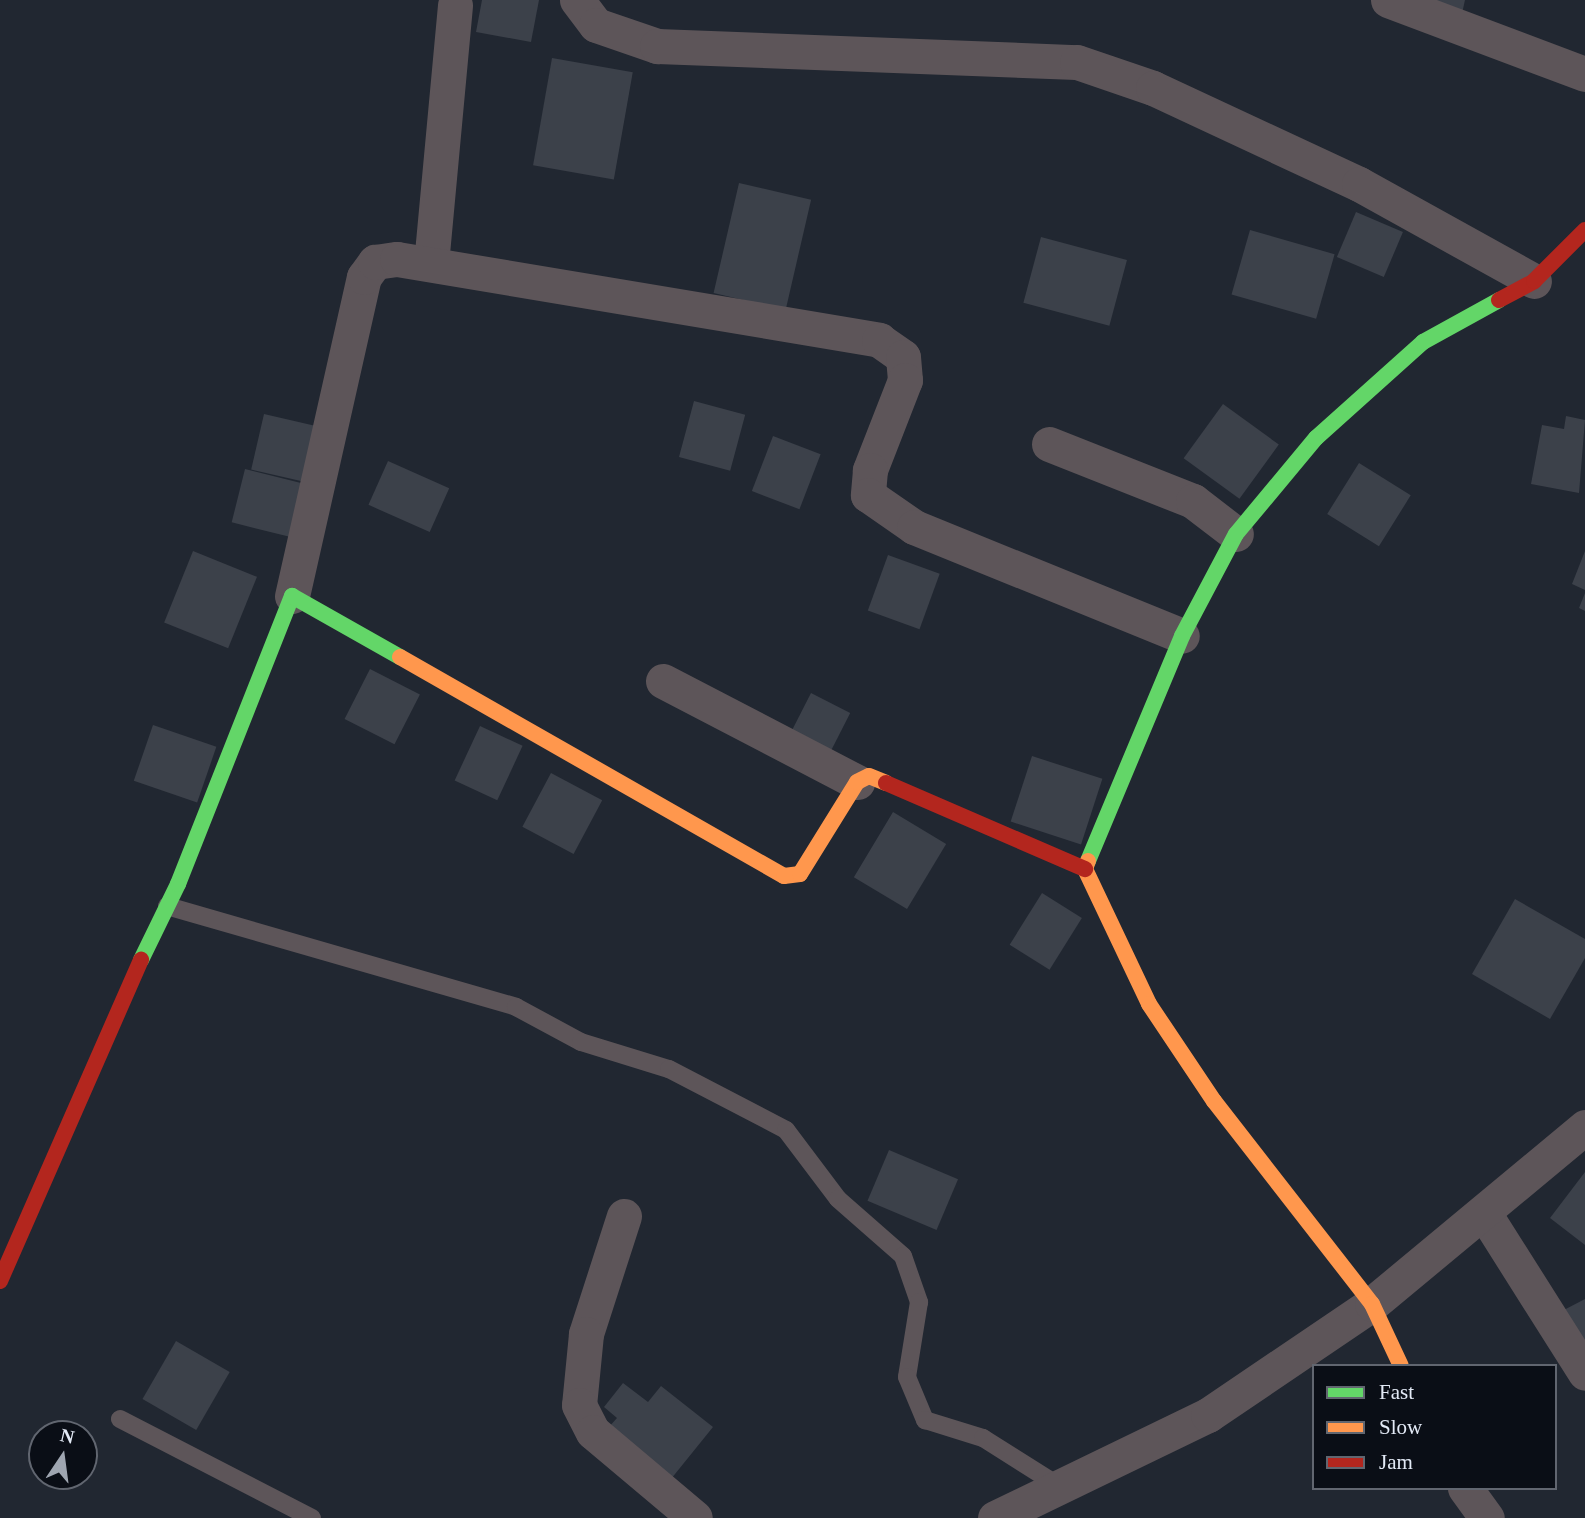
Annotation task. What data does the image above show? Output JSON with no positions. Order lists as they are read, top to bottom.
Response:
{
  "legend": ["Fast", "Slow", "Jam"],
  "north": "top"
}
